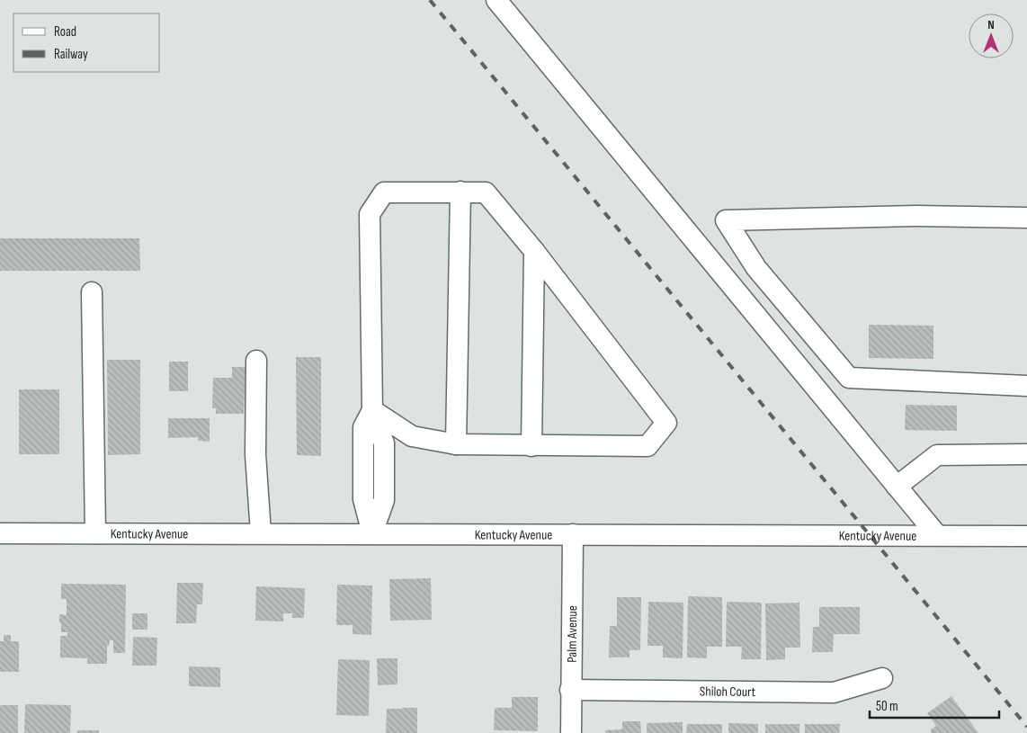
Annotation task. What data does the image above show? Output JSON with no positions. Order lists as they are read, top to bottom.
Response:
{
  "streets": {
    "street": ["Kentucky Avenue", "Palm Avenue", "Shiloh Court"]
  },
  "crossings": [
    ["Kentucky Avenue", "Palm Avenue"],
    ["Palm Avenue", "Shiloh Court"]
  ],
  "legend": ["Road", "Railway"],
  "scale_bar": "50 m",
  "north": "top"
}
